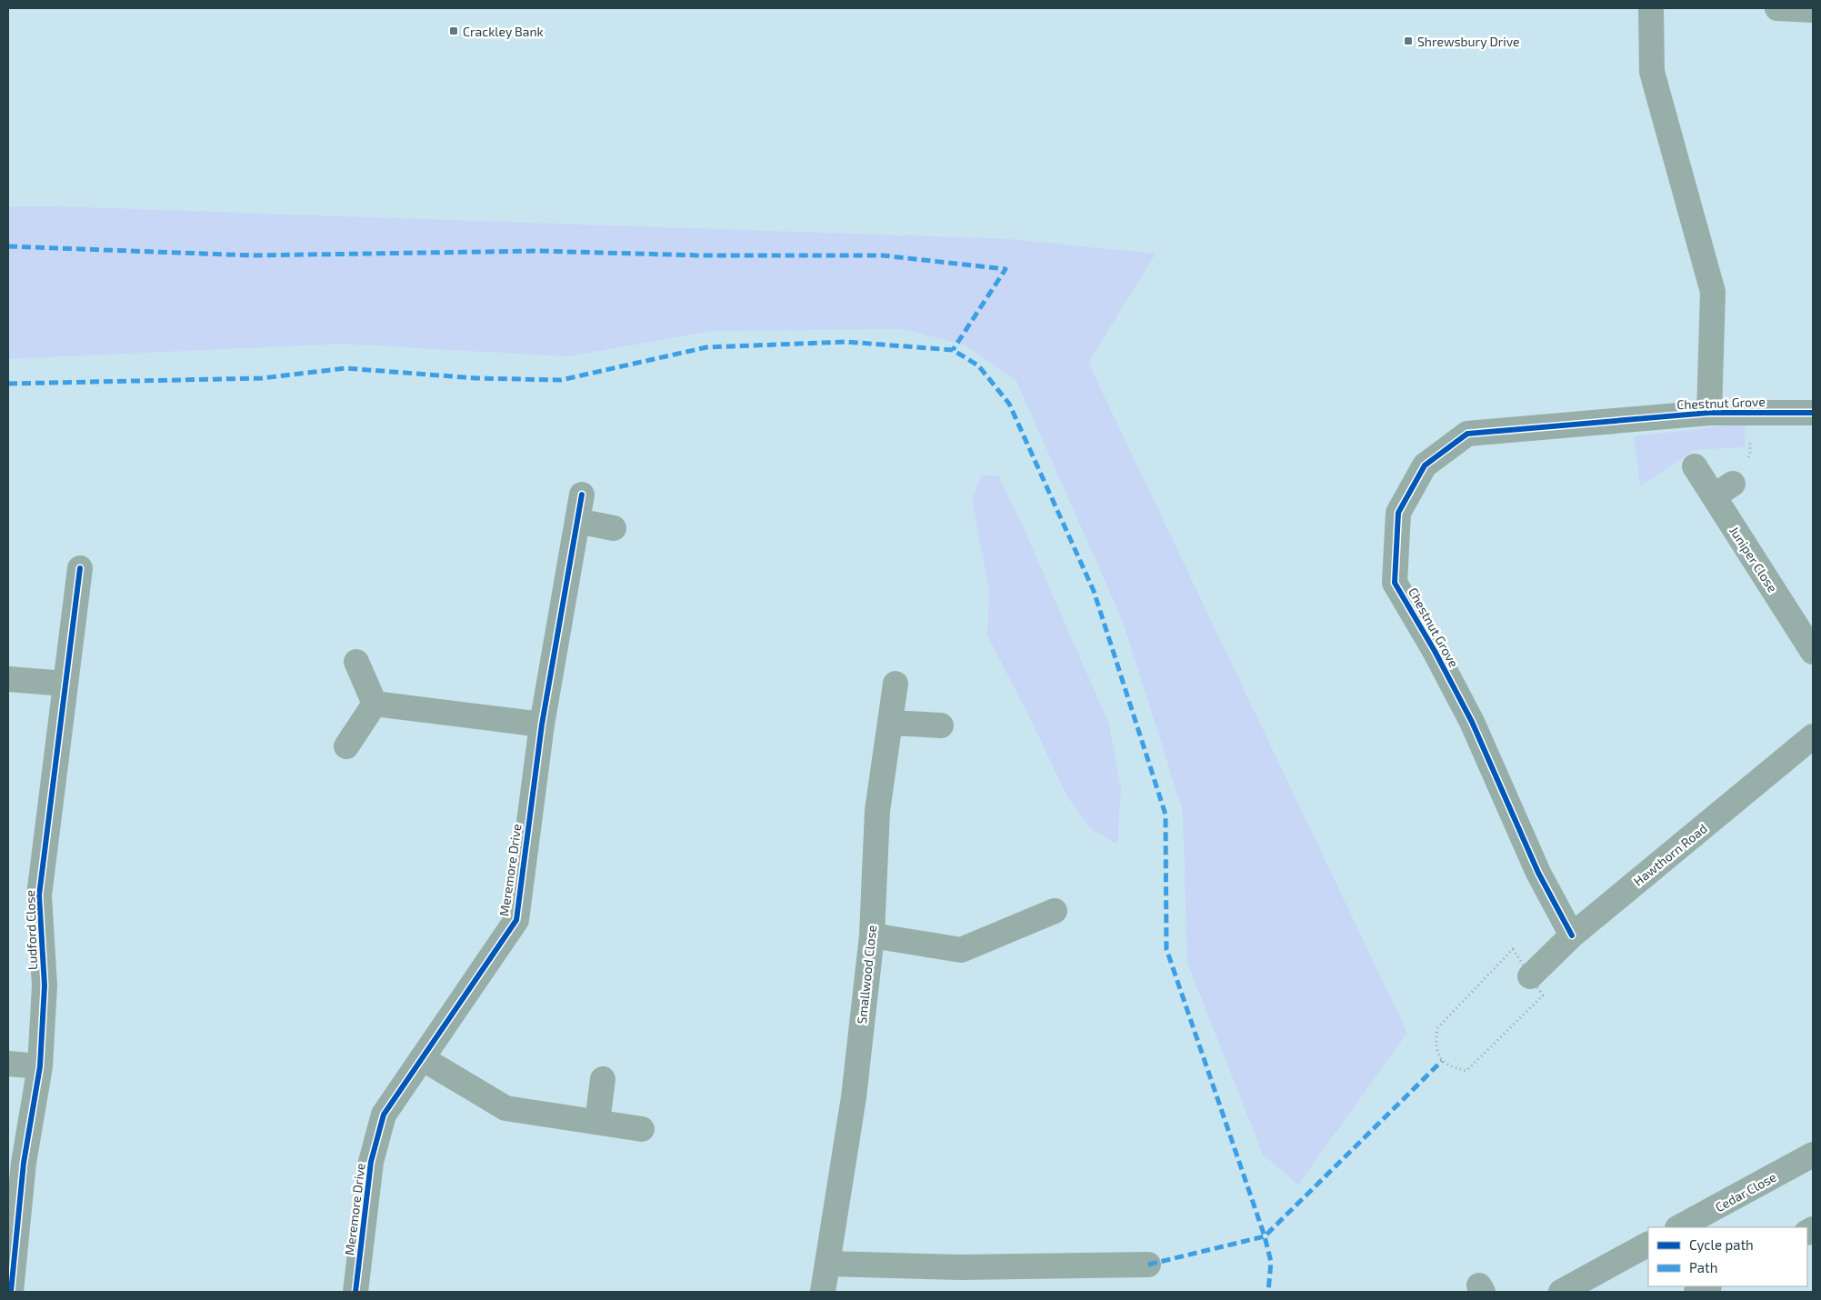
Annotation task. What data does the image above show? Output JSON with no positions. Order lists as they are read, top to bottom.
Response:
{
  "streets": {
    "street": [
      "Chestnut Grove",
      "Juniper Close",
      "Hawthorn Road",
      "Meremore Drive",
      "Ludford Close",
      "Smallwood Close",
      "Cedar Close"
    ]
  },
  "crossings": [
    ["Chestnut Grove", "Hawthorn Road"]
  ],
  "places": {
    "transit": ["Crackley Bank", "Shrewsbury Drive"]
  },
  "legend": ["Cycle path", "Path"]
}
